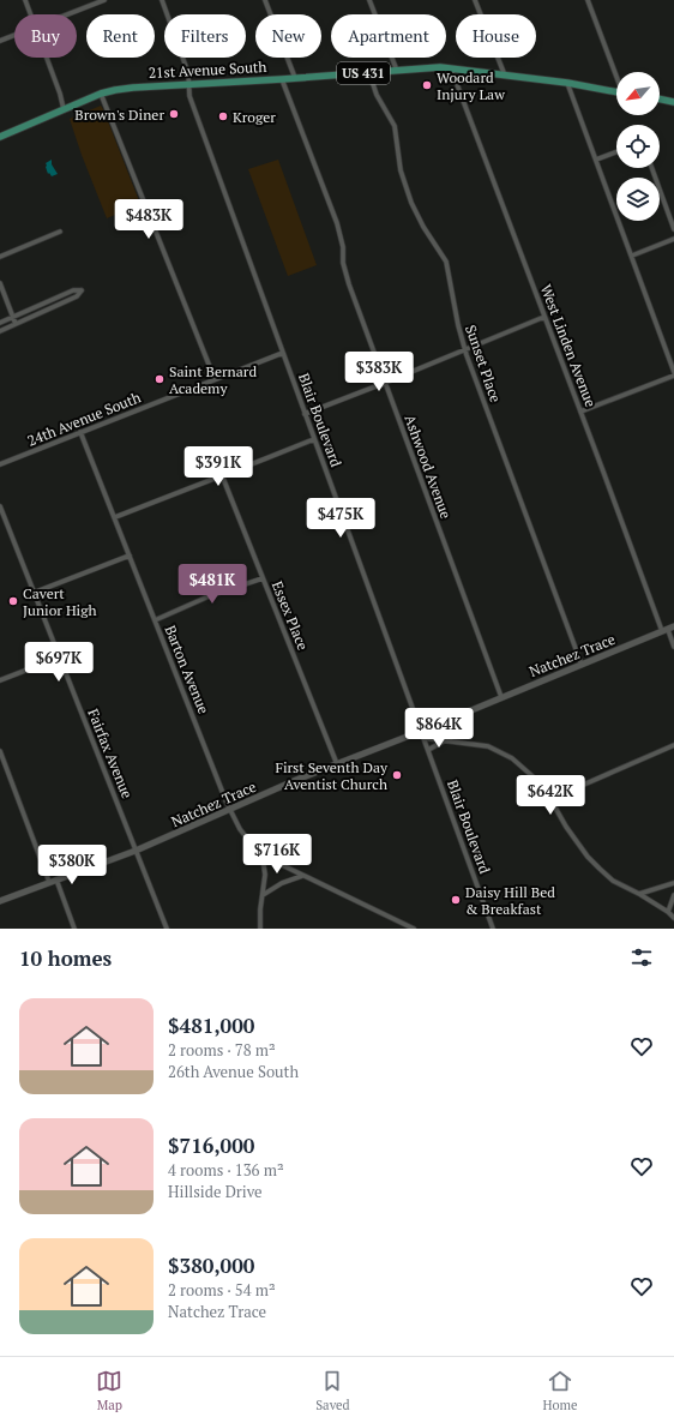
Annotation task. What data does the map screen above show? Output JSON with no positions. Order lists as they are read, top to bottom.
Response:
{
  "streets": {
    "main road": ["21st Avenue South", "US 431", "Natchez Trace"],
    "street": [
      "West Linden Avenue",
      "Sunset Place",
      "24th Avenue South",
      "Blair Boulevard",
      "Ashwood Avenue",
      "Essex Place",
      "Barton Avenue",
      "Fairfax Avenue"
    ]
  },
  "crossings": [
    ["21st Avenue South", "West Linden Avenue"],
    ["21st Avenue South", "Sunset Place"],
    ["21st Avenue South", "Blair Boulevard"],
    ["21st Avenue South", "Ashwood Avenue"],
    ["West Linden Avenue", "Natchez Trace"],
    ["Sunset Place", "Natchez Trace"],
    ["24th Avenue South", "Blair Boulevard"],
    ["24th Avenue South", "Barton Avenue"],
    ["Blair Boulevard", "Natchez Trace"],
    ["Ashwood Avenue", "Natchez Trace"],
    ["Essex Place", "Natchez Trace"],
    ["Natchez Trace", "Barton Avenue"],
    ["Natchez Trace", "Fairfax Avenue"]
  ],
  "places": [
    "Woodard Injury Law",
    "Brown's Diner",
    "Kroger",
    "Saint Bernard Academy",
    "Cavert Junior High",
    "First Seventh Day Aventist Church",
    "Daisy Hill Bed & Breakfast"
  ],
  "north": "bottom left",
  "page": {
    "chip": [
      "Buy",
      "Rent",
      "Filters",
      "New",
      "Apartment",
      "House"
    ],
    "price": [
      "$483K",
      "$383K",
      "$391K",
      "$475K",
      "$481K",
      "$697K",
      "$864K",
      "$642K",
      "$716K",
      "$380K"
    ],
    "heading": "10 homes",
    "list": [
      {
        "name": "$481,000",
        "note": "2 rooms · 78 m² · 26th Avenue South"
      },
      {
        "name": "$716,000",
        "note": "4 rooms · 136 m² · Hillside Drive"
      },
      {
        "name": "$380,000",
        "note": "2 rooms · 54 m² · Natchez Trace"
      }
    ],
    "tabs": ["Map", "Saved", "Home"]
  }
}
